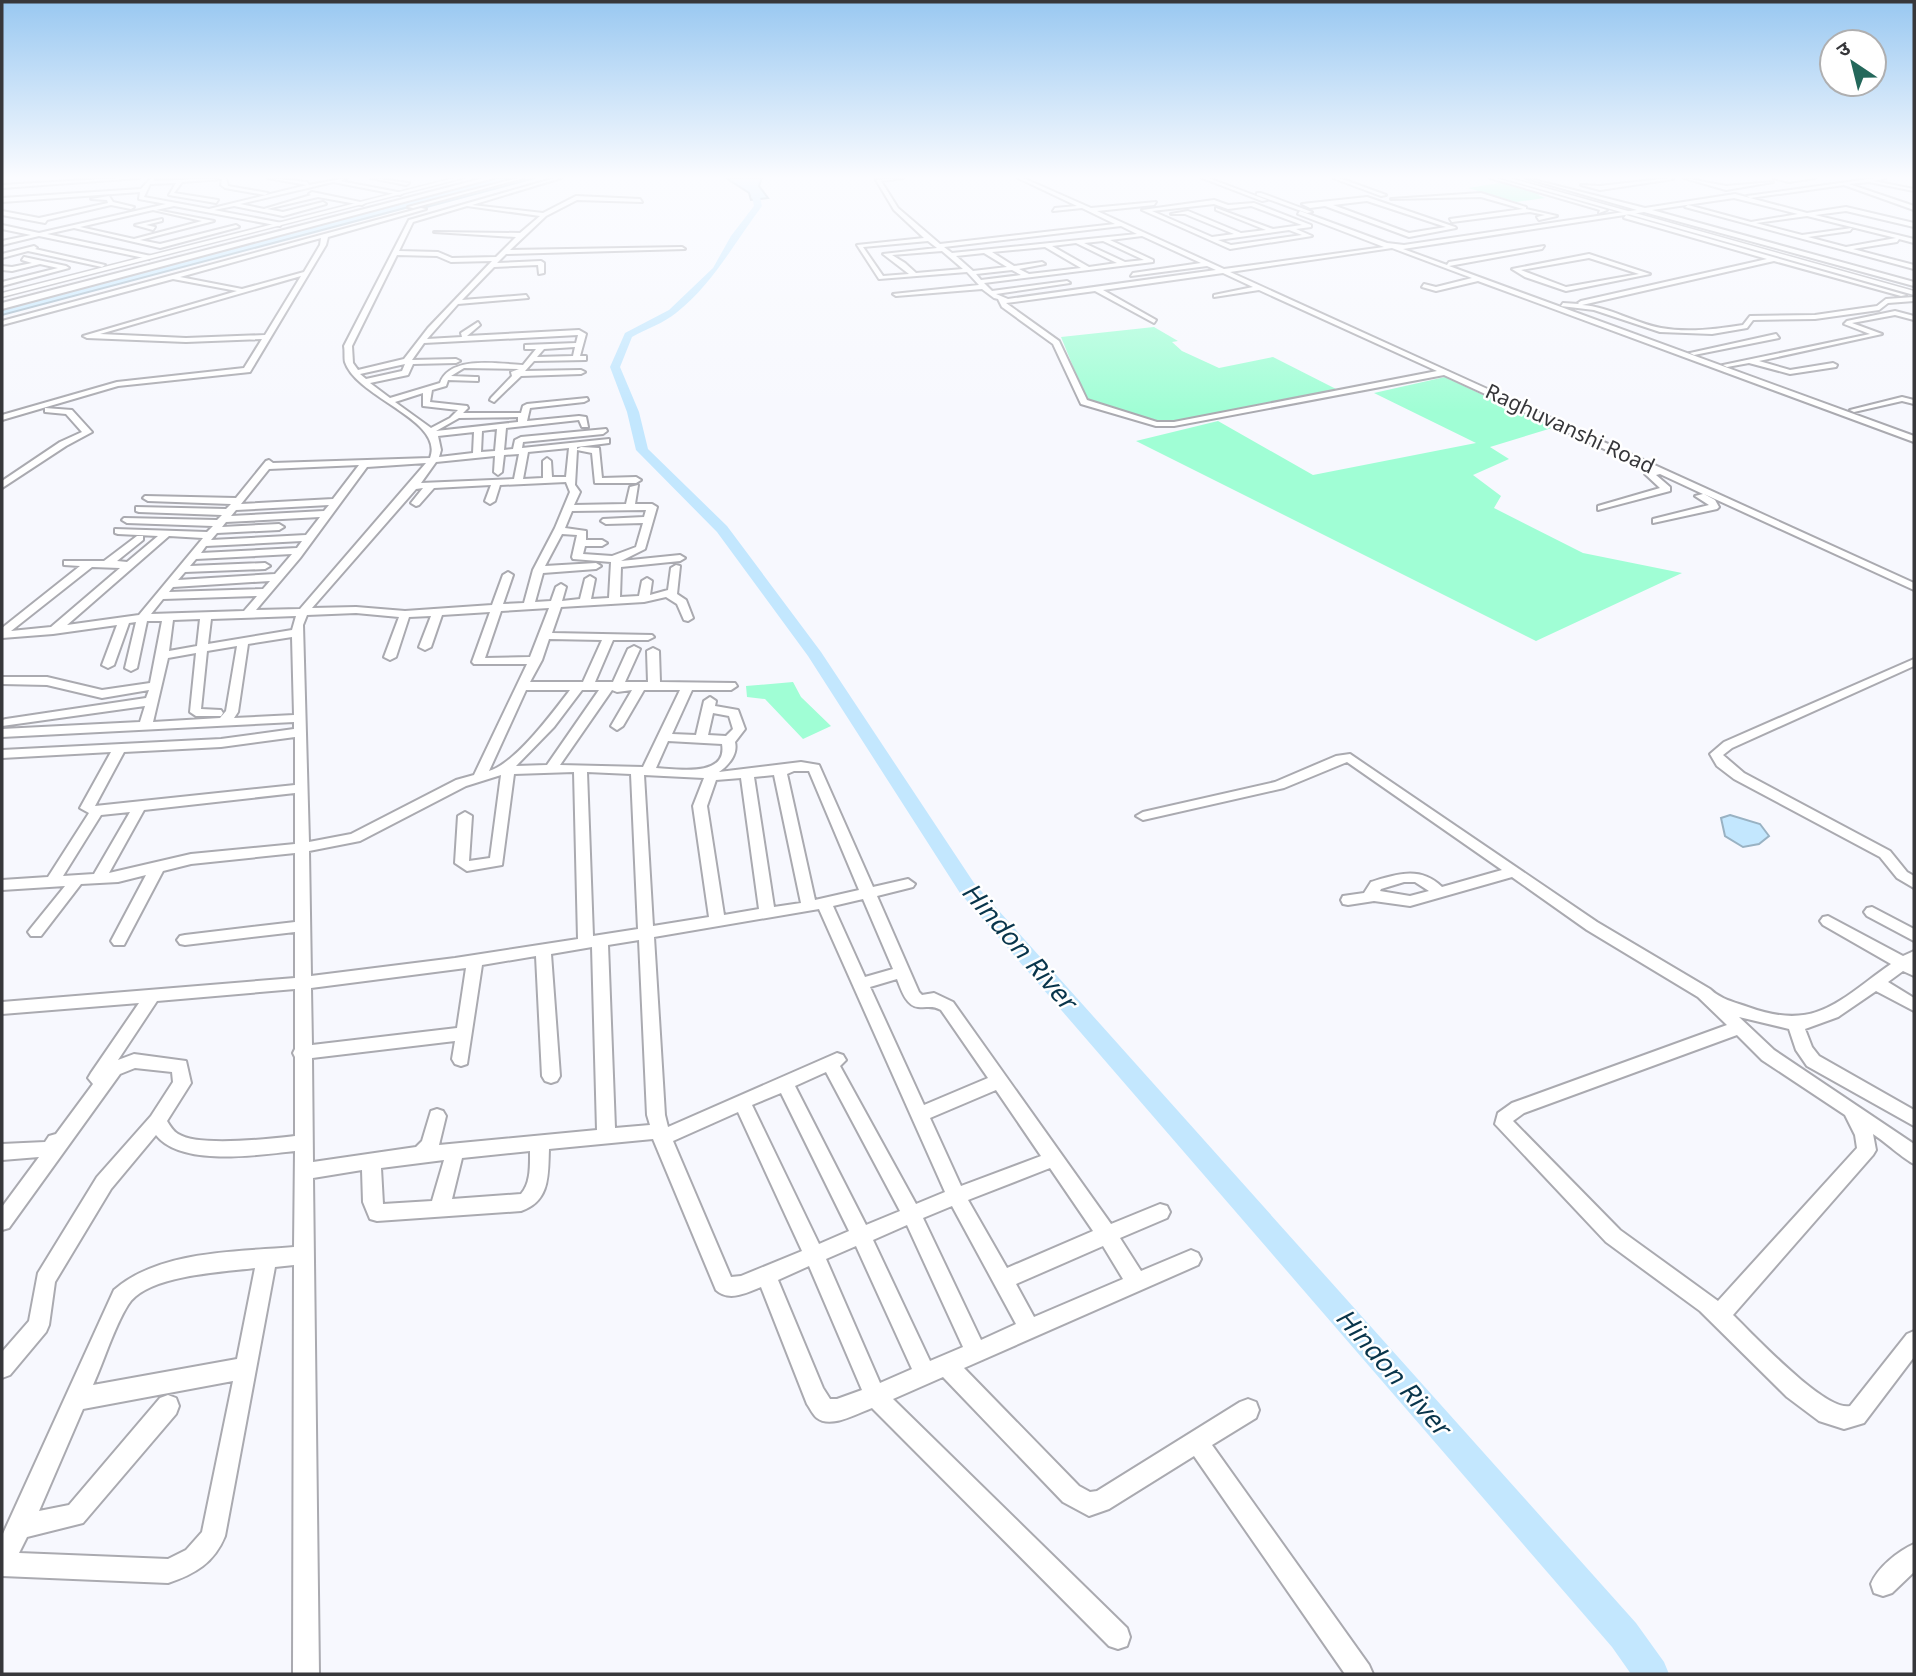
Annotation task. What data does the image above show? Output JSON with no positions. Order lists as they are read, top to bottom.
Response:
{
  "streets": {
    "street": ["Raghuvanshi Road"]
  },
  "water": ["Hindon River"],
  "north": "top left"
}
